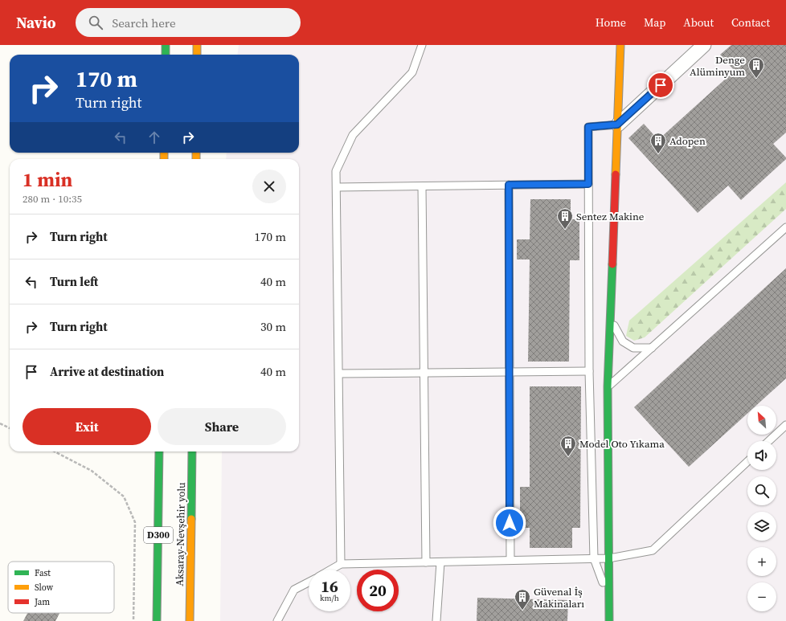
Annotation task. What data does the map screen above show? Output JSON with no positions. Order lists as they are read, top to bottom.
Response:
{
  "streets": {
    "main road": ["Aksaray-Nevşehir yolu", "D300"]
  },
  "places": {
    "building": [
      "Denge Alüminyum",
      "Adopen",
      "Sentez Makine",
      "Model Oto Yıkama",
      "Güvenal İş Makinaları"
    ]
  },
  "legend": ["Fast", "Slow", "Jam"],
  "north": "top left",
  "page": {
    "header": "Navio",
    "search": "Search here",
    "nav": [
      "Home",
      "Map",
      "About",
      "Contact"
    ],
    "turn": ["170 m", "Turn right"],
    "heading": ["1 min", "280 m · 10:35"],
    "list": [
      {
        "name": "Turn right",
        "value": "170 m"
      },
      {
        "name": "Turn left",
        "value": "40 m"
      },
      {
        "name": "Turn right",
        "value": "30 m"
      },
      {
        "name": "Arrive at destination",
        "value": "40 m"
      }
    ],
    "buttons": ["Exit", "Share"],
    "map_buttons": ["+", "−"],
    "speed": "16 km/h",
    "limit": "20"
  }
}
